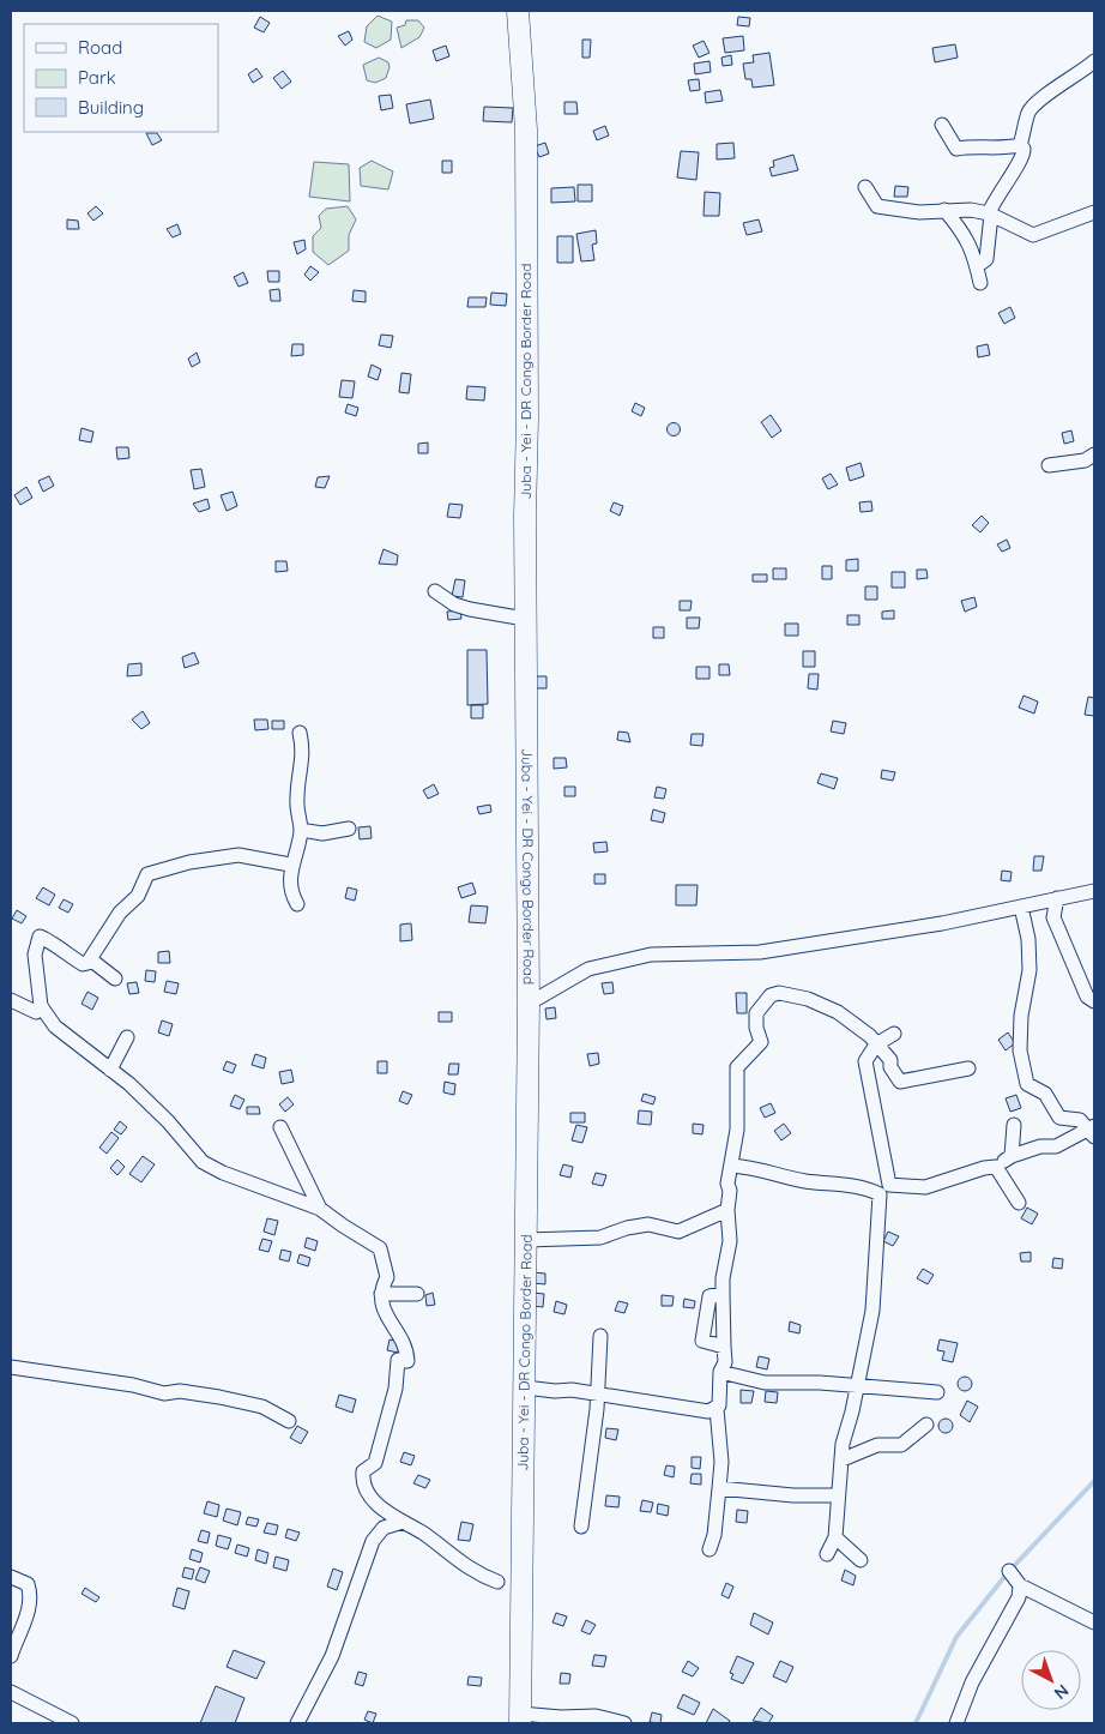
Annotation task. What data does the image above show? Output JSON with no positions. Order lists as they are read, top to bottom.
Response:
{
  "streets": {
    "main road": ["Juba - Yei - DR Congo Border Road"]
  },
  "legend": ["Road", "Park", "Building"],
  "north": "bottom right"
}
